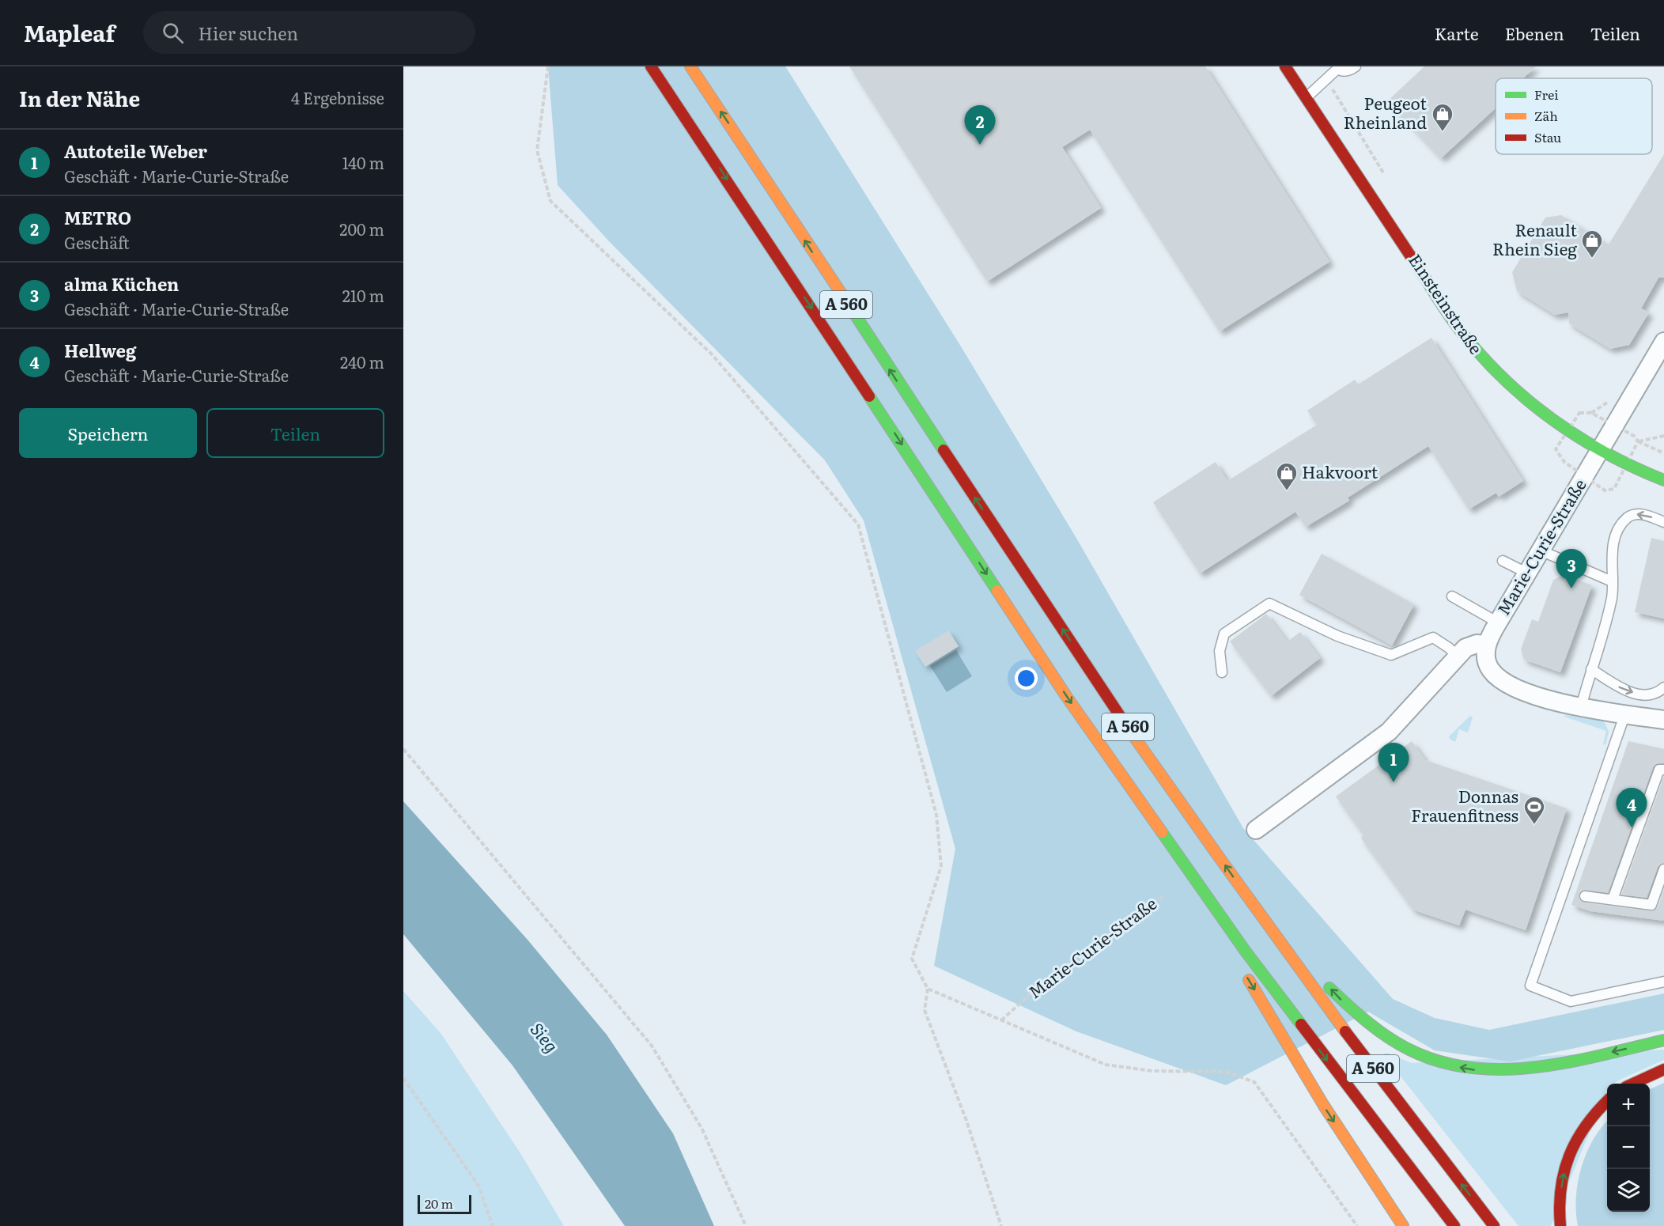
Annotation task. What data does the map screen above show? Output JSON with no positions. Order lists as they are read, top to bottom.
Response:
{
  "streets": {
    "main road": ["A 560", "Einsteinstraße"],
    "street": ["Marie-Curie-Straße"]
  },
  "crossings": [
    ["Einsteinstraße", "Marie-Curie-Straße"]
  ],
  "water": ["Sieg"],
  "places": {
    "shop": ["Peugeot Rheinland", "Renault Rhein Sieg", "Hakvoort"],
    "sports": ["Donnas Frauenfitness"]
  },
  "legend": ["Frei", "Zäh", "Stau"],
  "scale_bar": "20 m",
  "page": {
    "header": "Mapleaf",
    "search": "Hier suchen",
    "nav": ["Karte", "Ebenen", "Teilen"],
    "heading": ["In der Nähe", "4 Ergebnisse"],
    "pins": [
      "2",
      "3",
      "1",
      "4"
    ],
    "list": [
      {
        "mark": "1",
        "name": "Autoteile Weber",
        "note": "Geschäft · Marie-Curie-Straße",
        "value": "140 m"
      },
      {
        "mark": "2",
        "name": "METRO",
        "note": "Geschäft",
        "value": "200 m"
      },
      {
        "mark": "3",
        "name": "alma Küchen",
        "note": "Geschäft · Marie-Curie-Straße",
        "value": "210 m"
      },
      {
        "mark": "4",
        "name": "Hellweg",
        "note": "Geschäft · Marie-Curie-Straße",
        "value": "240 m"
      }
    ],
    "buttons": ["Speichern", "Teilen"],
    "map_buttons": ["+", "−"],
    "scale": "20 m"
  }
}
